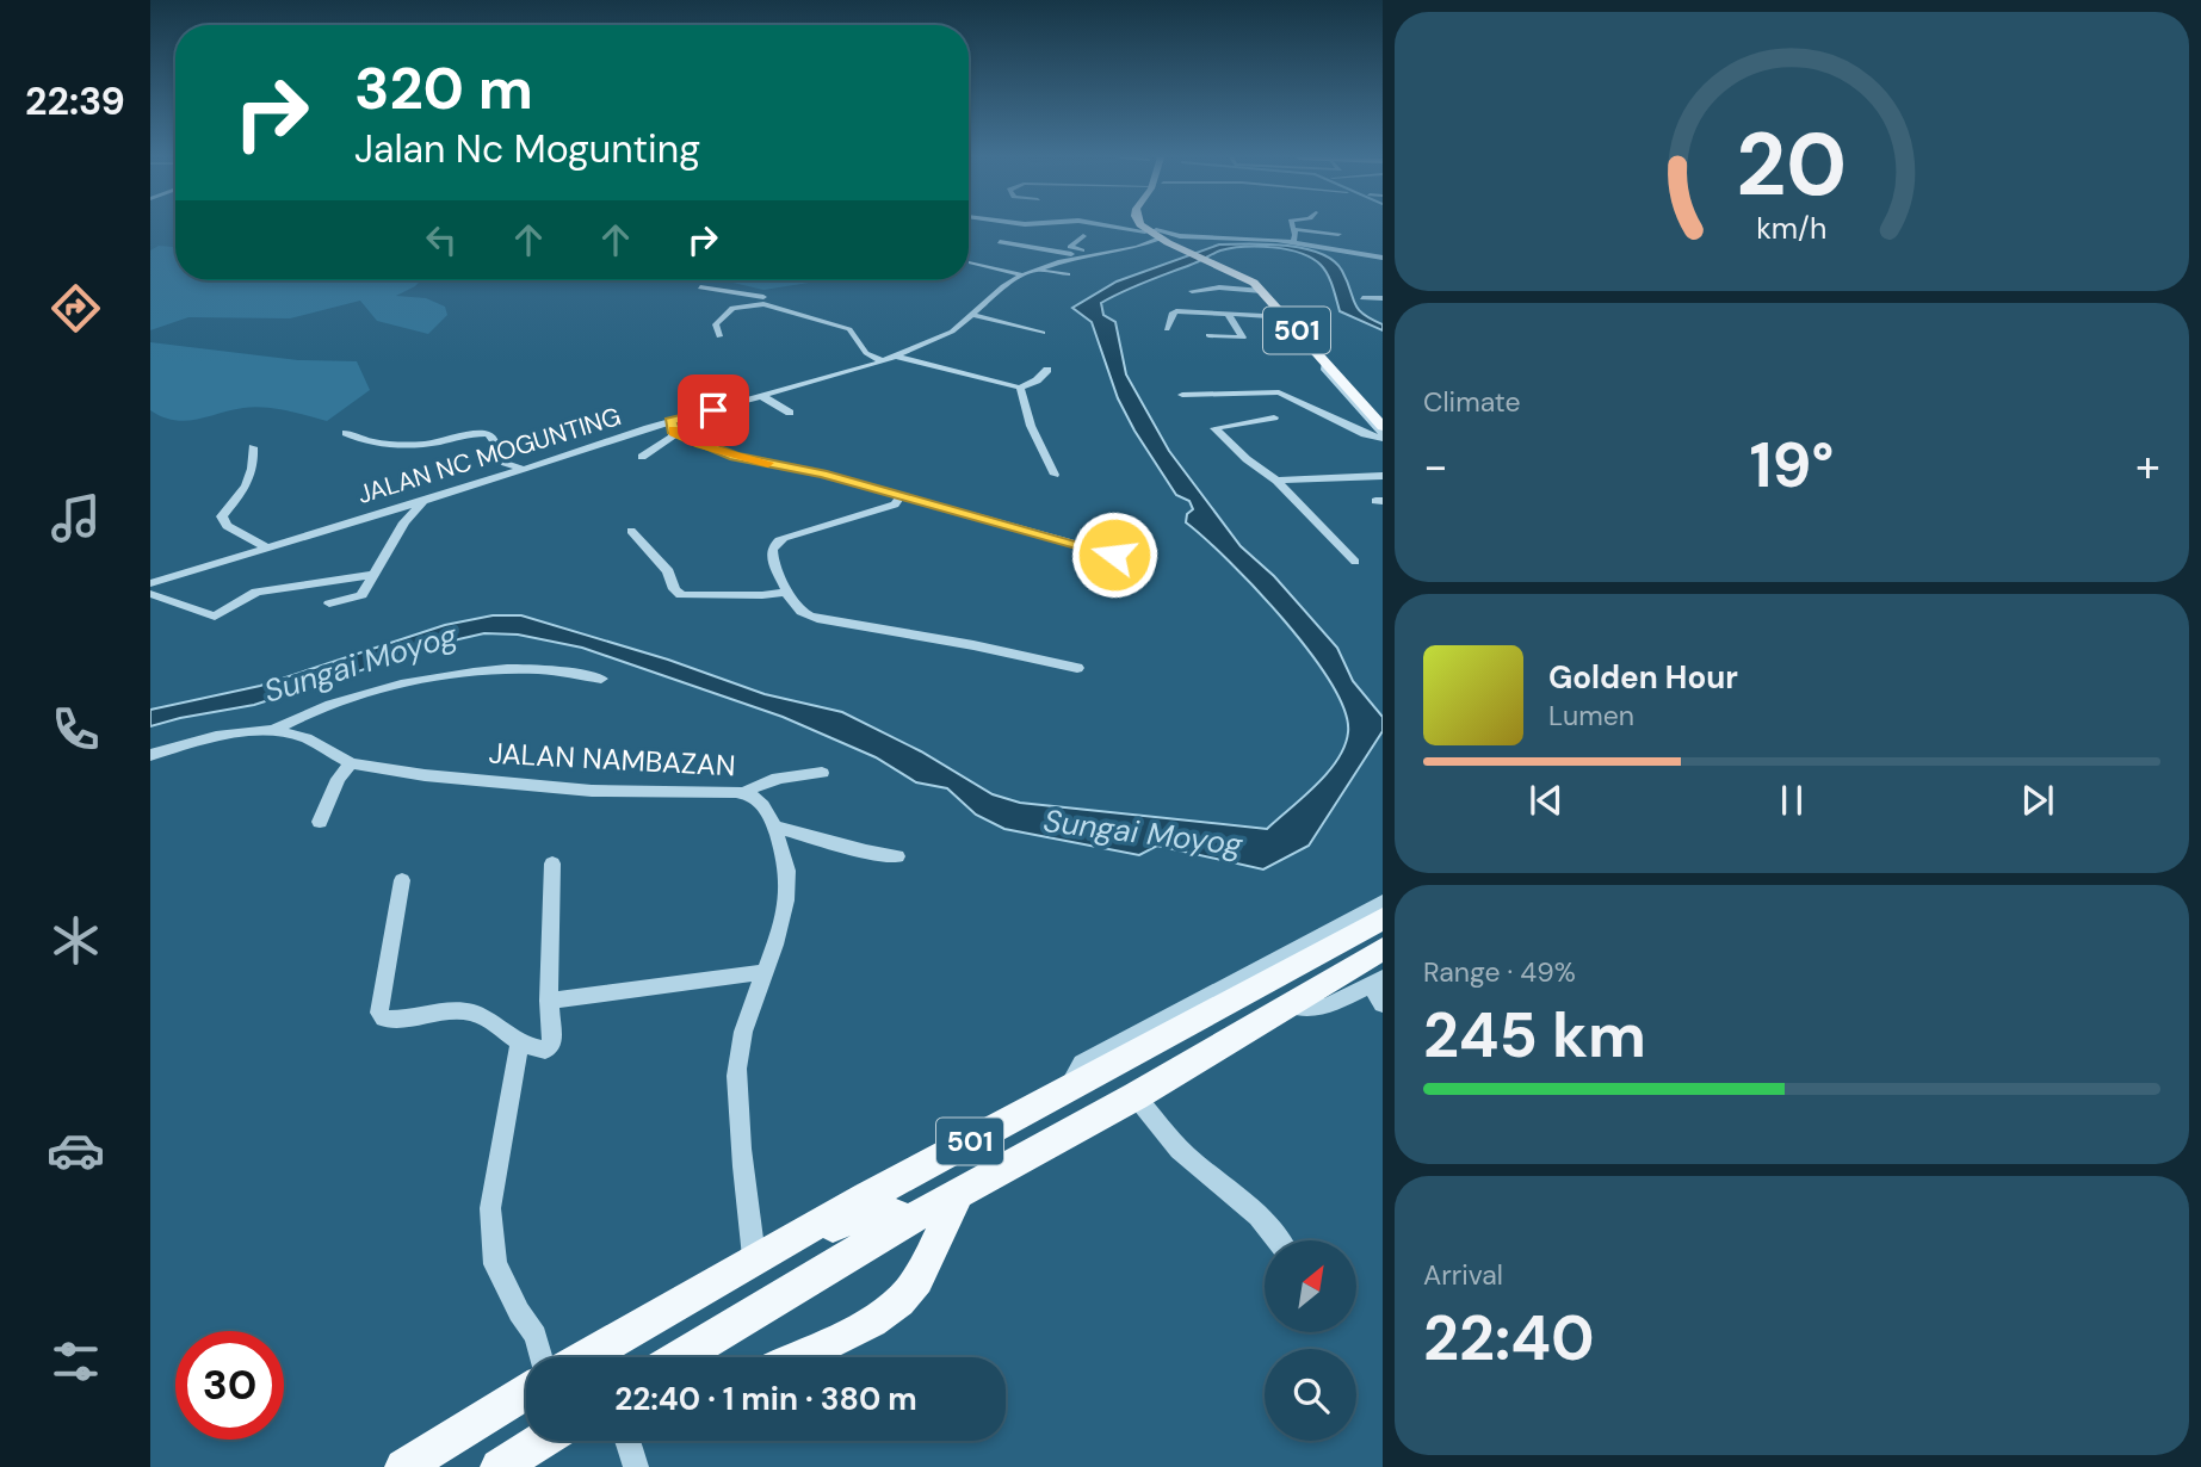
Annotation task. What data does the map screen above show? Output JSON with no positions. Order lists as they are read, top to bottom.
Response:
{
  "streets": {
    "main road": ["501"],
    "street": ["JALAN NC MOGUNTING", "JALAN NAMBAZAN"]
  },
  "crossings": [
    ["501", "JALAN NC MOGUNTING"],
    ["501", "JALAN NAMBAZAN"]
  ],
  "water": ["Sungai Moyog"],
  "north": "top right",
  "page": {
    "tabs": "22:39",
    "turn": ["320 m", "Jalan Nc Mogunting"],
    "tile": [
      "Climate",
      ["Range · 49%", "245 km"],
      ["Arrival", "22:40"]
    ],
    "heat": ["−", "19°", "+"],
    "song": ["Golden Hour", "Lumen"],
    "limit": "30",
    "trip": "22:40 · 1 min · 380 m",
    "gauge": ["20", "km/h"]
  }
}
